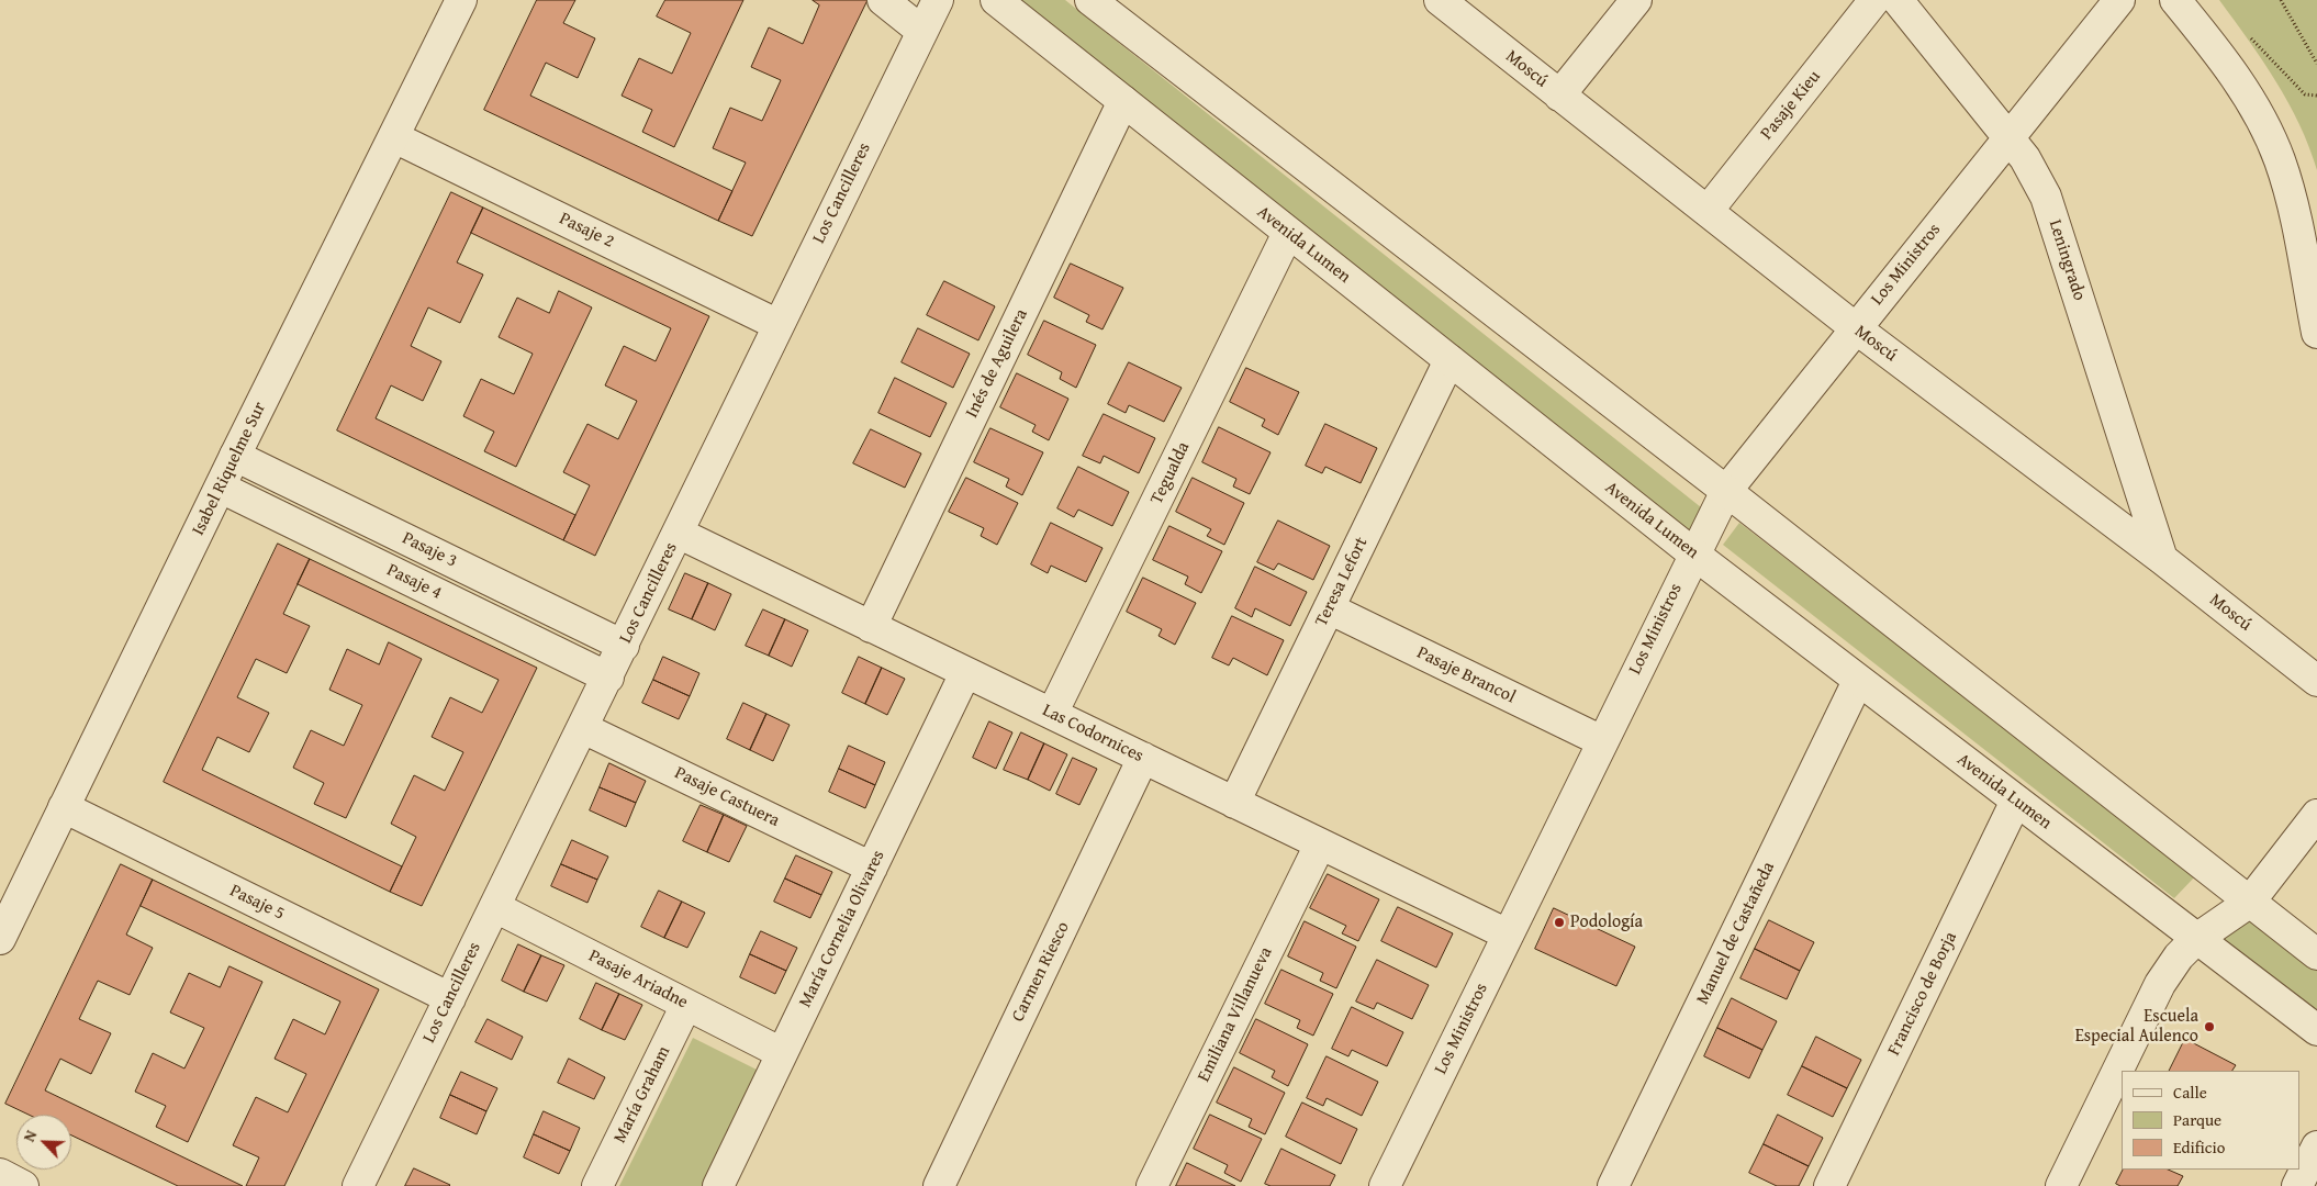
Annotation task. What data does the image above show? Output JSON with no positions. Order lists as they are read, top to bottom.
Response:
{
  "streets": {
    "street": [
      "Moscú",
      "Pasaje Kieu",
      "Los Cancilleres",
      "Pasaje 2",
      "Avenida Lumen",
      "Leningrado",
      "Los Ministros",
      "Inés de Aguilera",
      "Isabel Riquelme Sur",
      "Tegualda",
      "Pasaje 3",
      "Pasaje 4",
      "Teresa Lefort",
      "Pasaje Brancol",
      "Las Codornices",
      "Pasaje Castuera",
      "Pasaje 5",
      "María Cornelia Olivares",
      "Manuel de Castañeda",
      "Carmen Riesco",
      "Pasaje Ariadne",
      "Francisco de Borja",
      "Emiliana Villanueva",
      "María Graham"
    ]
  },
  "crossings": [
    ["Moscú", "Pasaje Kieu"],
    ["Moscú", "Leningrado"],
    ["Moscú", "Los Ministros"],
    ["Los Cancilleres", "Pasaje 2"],
    ["Los Cancilleres", "Pasaje 3"],
    ["Los Cancilleres", "Pasaje 4"],
    ["Los Cancilleres", "Las Codornices"],
    ["Los Cancilleres", "Pasaje Castuera"],
    ["Los Cancilleres", "Pasaje 5"],
    ["Los Cancilleres", "Pasaje Ariadne"],
    ["Pasaje 2", "Isabel Riquelme Sur"],
    ["Avenida Lumen", "Los Ministros"],
    ["Avenida Lumen", "Inés de Aguilera"],
    ["Avenida Lumen", "Tegualda"],
    ["Avenida Lumen", "Teresa Lefort"],
    ["Avenida Lumen", "Manuel de Castañeda"],
    ["Avenida Lumen", "Francisco de Borja"],
    ["Leningrado", "Los Ministros"],
    ["Los Ministros", "Pasaje Brancol"],
    ["Los Ministros", "Las Codornices"],
    ["Inés de Aguilera", "Las Codornices"],
    ["Isabel Riquelme Sur", "Pasaje 3"],
    ["Isabel Riquelme Sur", "Pasaje 4"],
    ["Isabel Riquelme Sur", "Pasaje 5"],
    ["Tegualda", "Las Codornices"],
    ["Teresa Lefort", "Pasaje Brancol"],
    ["Teresa Lefort", "Las Codornices"],
    ["Las Codornices", "María Cornelia Olivares"],
    ["Las Codornices", "Carmen Riesco"],
    ["Las Codornices", "Emiliana Villanueva"],
    ["Pasaje Castuera", "María Cornelia Olivares"],
    ["María Cornelia Olivares", "Pasaje Ariadne"],
    ["Pasaje Ariadne", "María Graham"]
  ],
  "places": ["Podología", "Escuela Especial Aulenco"],
  "legend": ["Calle", "Parque", "Edificio"],
  "north": "top left"
}
